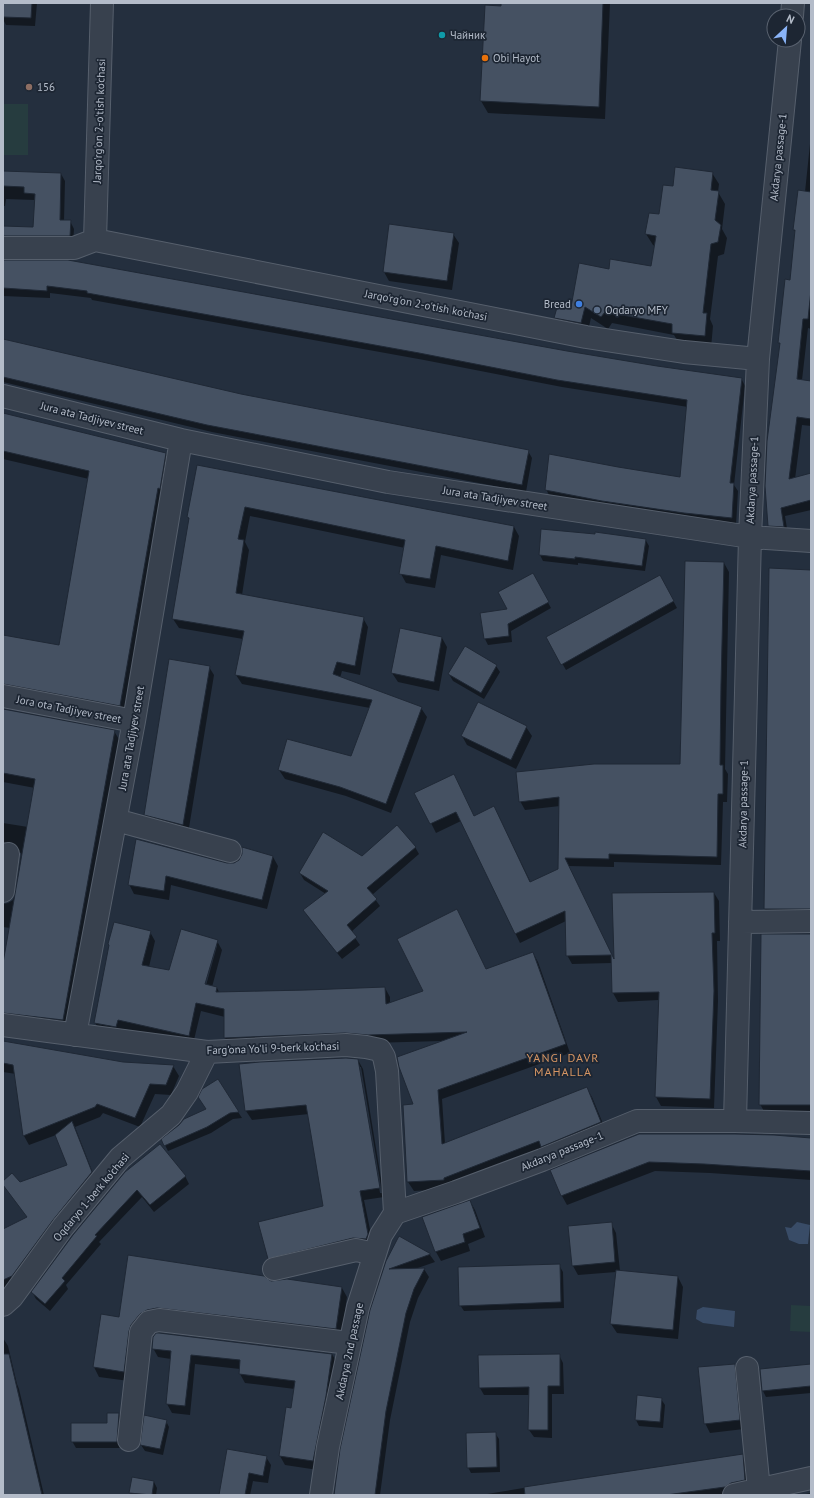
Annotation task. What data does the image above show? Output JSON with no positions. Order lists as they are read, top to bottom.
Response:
{
  "streets": {
    "street": [
      "Jarqo'rg'on 2-o'tish ko'chasi",
      "Akdarya passage-1",
      "Jura аta Tadjiyev street",
      "Jora ota Tadjiyev street",
      "Farg'ona Yo'li 9-berk ko'chasi",
      "Oqdaryo 1-berk ko'chasi",
      "Akdarya 2nd passage"
    ]
  },
  "crossings": [
    ["Jarqo'rg'on 2-o'tish ko'chasi", "Akdarya passage-1"],
    ["Akdarya passage-1", "Jura аta Tadjiyev street"],
    ["Akdarya passage-1", "Farg'ona Yo'li 9-berk ko'chasi"],
    ["Akdarya passage-1", "Akdarya 2nd passage"],
    ["Jura аta Tadjiyev street", "Jora ota Tadjiyev street"],
    ["Jura аta Tadjiyev street", "Farg'ona Yo'li 9-berk ko'chasi"],
    ["Farg'ona Yo'li 9-berk ko'chasi", "Oqdaryo 1-berk ko'chasi"],
    ["Farg'ona Yo'li 9-berk ko'chasi", "Akdarya 2nd passage"]
  ],
  "districts": ["YANGI DAVR MAHALLA"],
  "places": [
    "Чайник",
    "Obi Hayot",
    "156",
    "Bread",
    "Oqdaryo MFY"
  ],
  "north": "top right"
}
